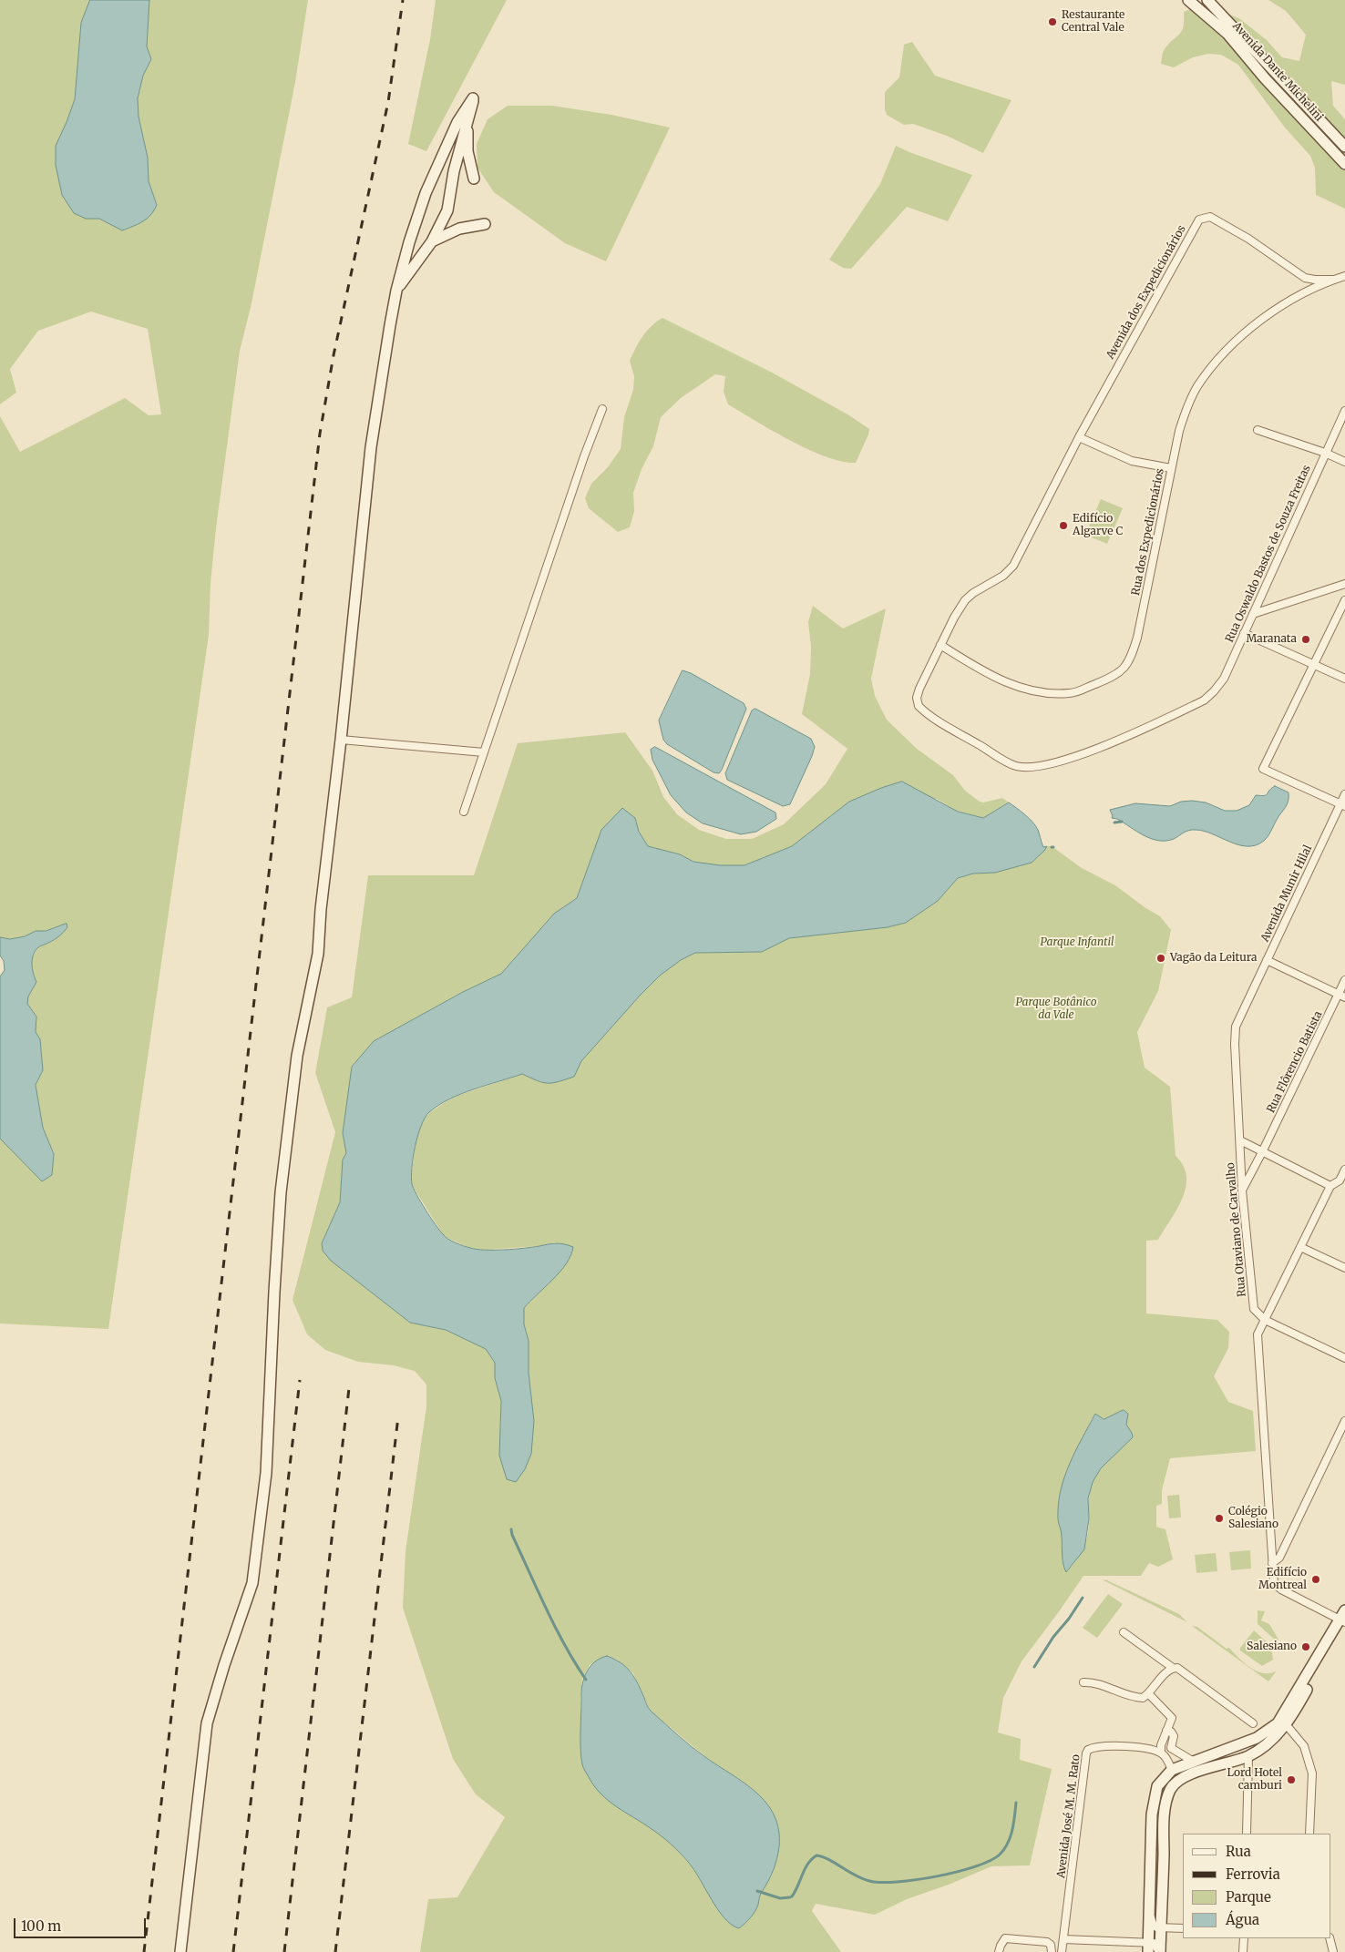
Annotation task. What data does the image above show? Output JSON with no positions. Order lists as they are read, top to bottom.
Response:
{
  "streets": {
    "street": [
      "Avenida Dante Michelini",
      "Avenida dos Expedicionários",
      "Rua dos Expedicionários",
      "Rua Oswaldo Bastos de Souza Freitas",
      "Avenida Munir Hilal",
      "Rua Flôrencio Batista",
      "Rua Otaviano de Carvalho",
      "Avenida José M. M. Rato"
    ]
  },
  "crossings": [
    ["Avenida dos Expedicionários", "Rua dos Expedicionários"],
    ["Avenida dos Expedicionários", "Rua Oswaldo Bastos de Souza Freitas"],
    ["Avenida Munir Hilal", "Rua Otaviano de Carvalho"],
    ["Rua Flôrencio Batista", "Rua Otaviano de Carvalho"]
  ],
  "parks": ["Parque Infantil", "Parque Botânico da Vale"],
  "places": [
    "Restaurante Central Vale",
    "Edifício Algarve C",
    "Maranata",
    "Vagão da Leitura",
    "Colégio Salesiano",
    "Edifício Montreal",
    "Salesiano",
    "Lord Hotel camburi"
  ],
  "legend": [
    "Rua",
    "Ferrovia",
    "Parque",
    "Água"
  ],
  "scale_bar": "100 m"
}
